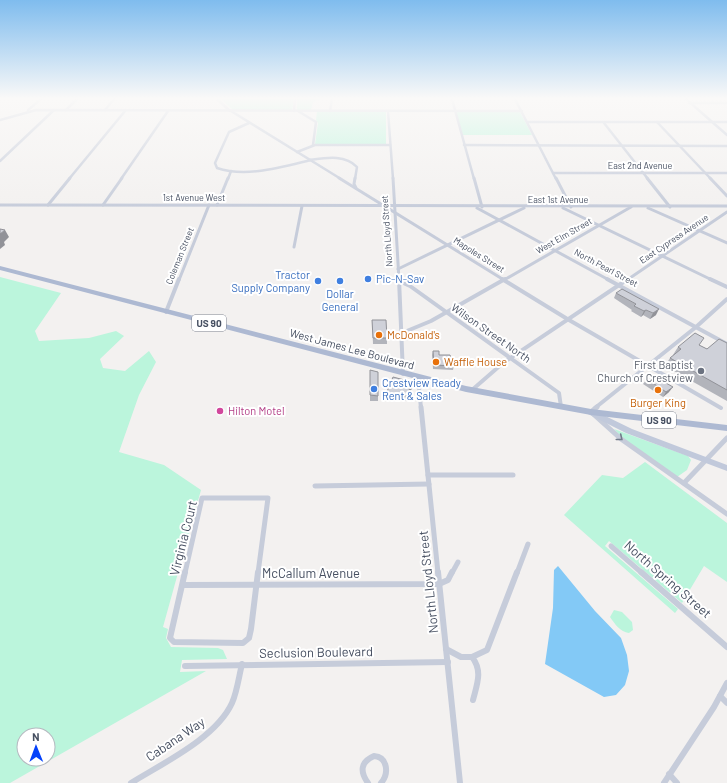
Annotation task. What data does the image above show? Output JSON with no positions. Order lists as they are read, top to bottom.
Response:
{
  "streets": {
    "main road": ["US 90", "West James Lee Boulevard"],
    "street": [
      "East 2nd Avenue",
      "1st Avenue West",
      "East 1st Avenue",
      "North Lloyd Street",
      "West Elm Street",
      "East Cypress Avenue",
      "Mapoles Street",
      "Coleman Street",
      "North Pearl Street",
      "Wilson Street North",
      "Virginia Court",
      "McCallum Avenue",
      "North Spring Street",
      "Seclusion Boulevard",
      "Cabana Way"
    ]
  },
  "crossings": [
    ["1st Avenue West", "Mapoles Street"],
    ["1st Avenue West", "Coleman Street"],
    ["East 1st Avenue", "North Lloyd Street"],
    ["East 1st Avenue", "West Elm Street"],
    ["East 1st Avenue", "Mapoles Street"],
    ["East 1st Avenue", "North Pearl Street"],
    ["North Lloyd Street", "West Elm Street"],
    ["North Lloyd Street", "Mapoles Street"],
    ["North Lloyd Street", "Wilson Street North"],
    ["North Lloyd Street", "West James Lee Boulevard"],
    ["North Lloyd Street", "McCallum Avenue"],
    ["North Lloyd Street", "Seclusion Boulevard"],
    ["West Elm Street", "Mapoles Street"],
    ["West Elm Street", "North Pearl Street"],
    ["West Elm Street", "Wilson Street North"],
    ["East Cypress Avenue", "Mapoles Street"],
    ["East Cypress Avenue", "North Pearl Street"],
    ["East Cypress Avenue", "Wilson Street North"],
    ["East Cypress Avenue", "West James Lee Boulevard"],
    ["Coleman Street", "West James Lee Boulevard"],
    ["Wilson Street North", "West James Lee Boulevard"],
    ["Virginia Court", "McCallum Avenue"],
    ["Seclusion Boulevard", "Cabana Way"]
  ],
  "places": [
    "Pic-N-Sav",
    "Tractor Supply Company",
    "Dollar General",
    "McDonald's",
    "Waffle House",
    "First Baptist Church of Crestview",
    "Crestview Ready Rent & Sales",
    "Burger King",
    "Hilton Motel"
  ],
  "north": "top"
}
